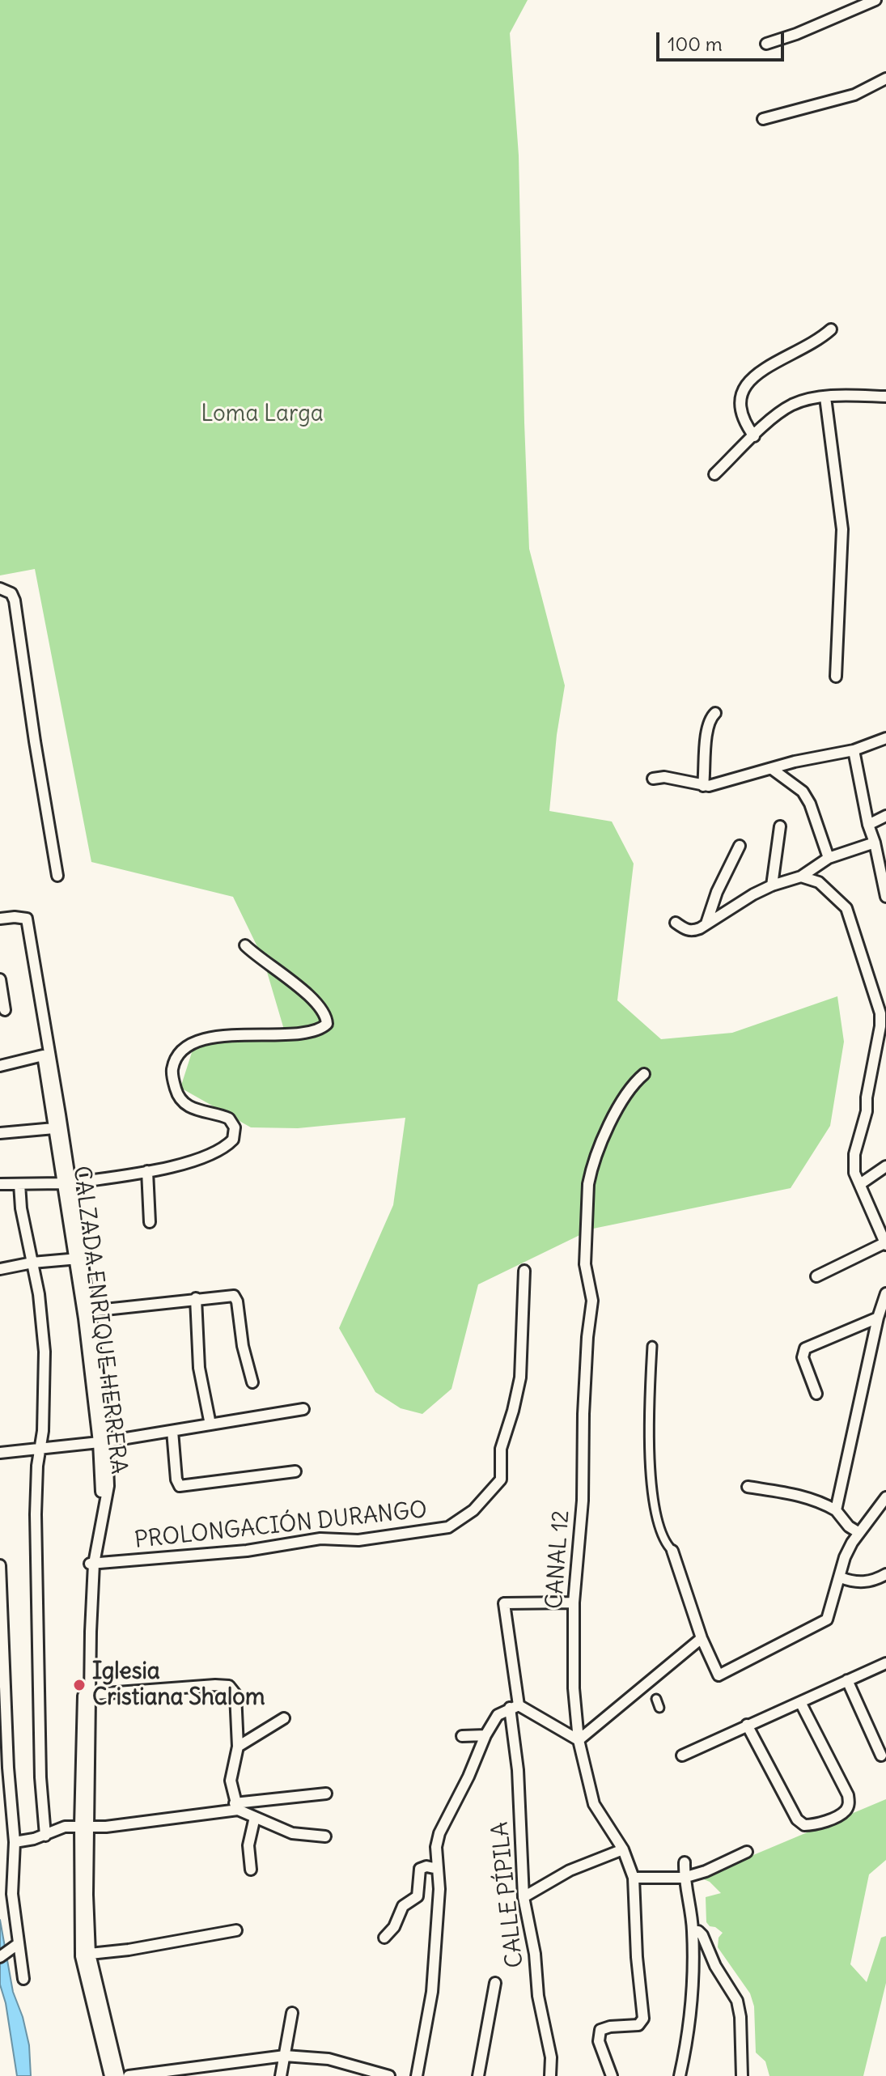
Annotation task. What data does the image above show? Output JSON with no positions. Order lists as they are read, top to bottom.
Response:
{
  "streets": {
    "street": [
      "CALZADA ENRIQUE HERRERA",
      "PROLONGACIÓN DURANGO",
      "CANAL 12",
      "CALLE PÍPILA"
    ]
  },
  "crossings": [
    ["CALZADA ENRIQUE HERRERA", "PROLONGACIÓN DURANGO"],
    ["CANAL 12", "CALLE PÍPILA"]
  ],
  "parks": ["Loma Larga"],
  "places": ["Iglesia Cristiana Shalom"],
  "scale_bar": "100 m"
}
